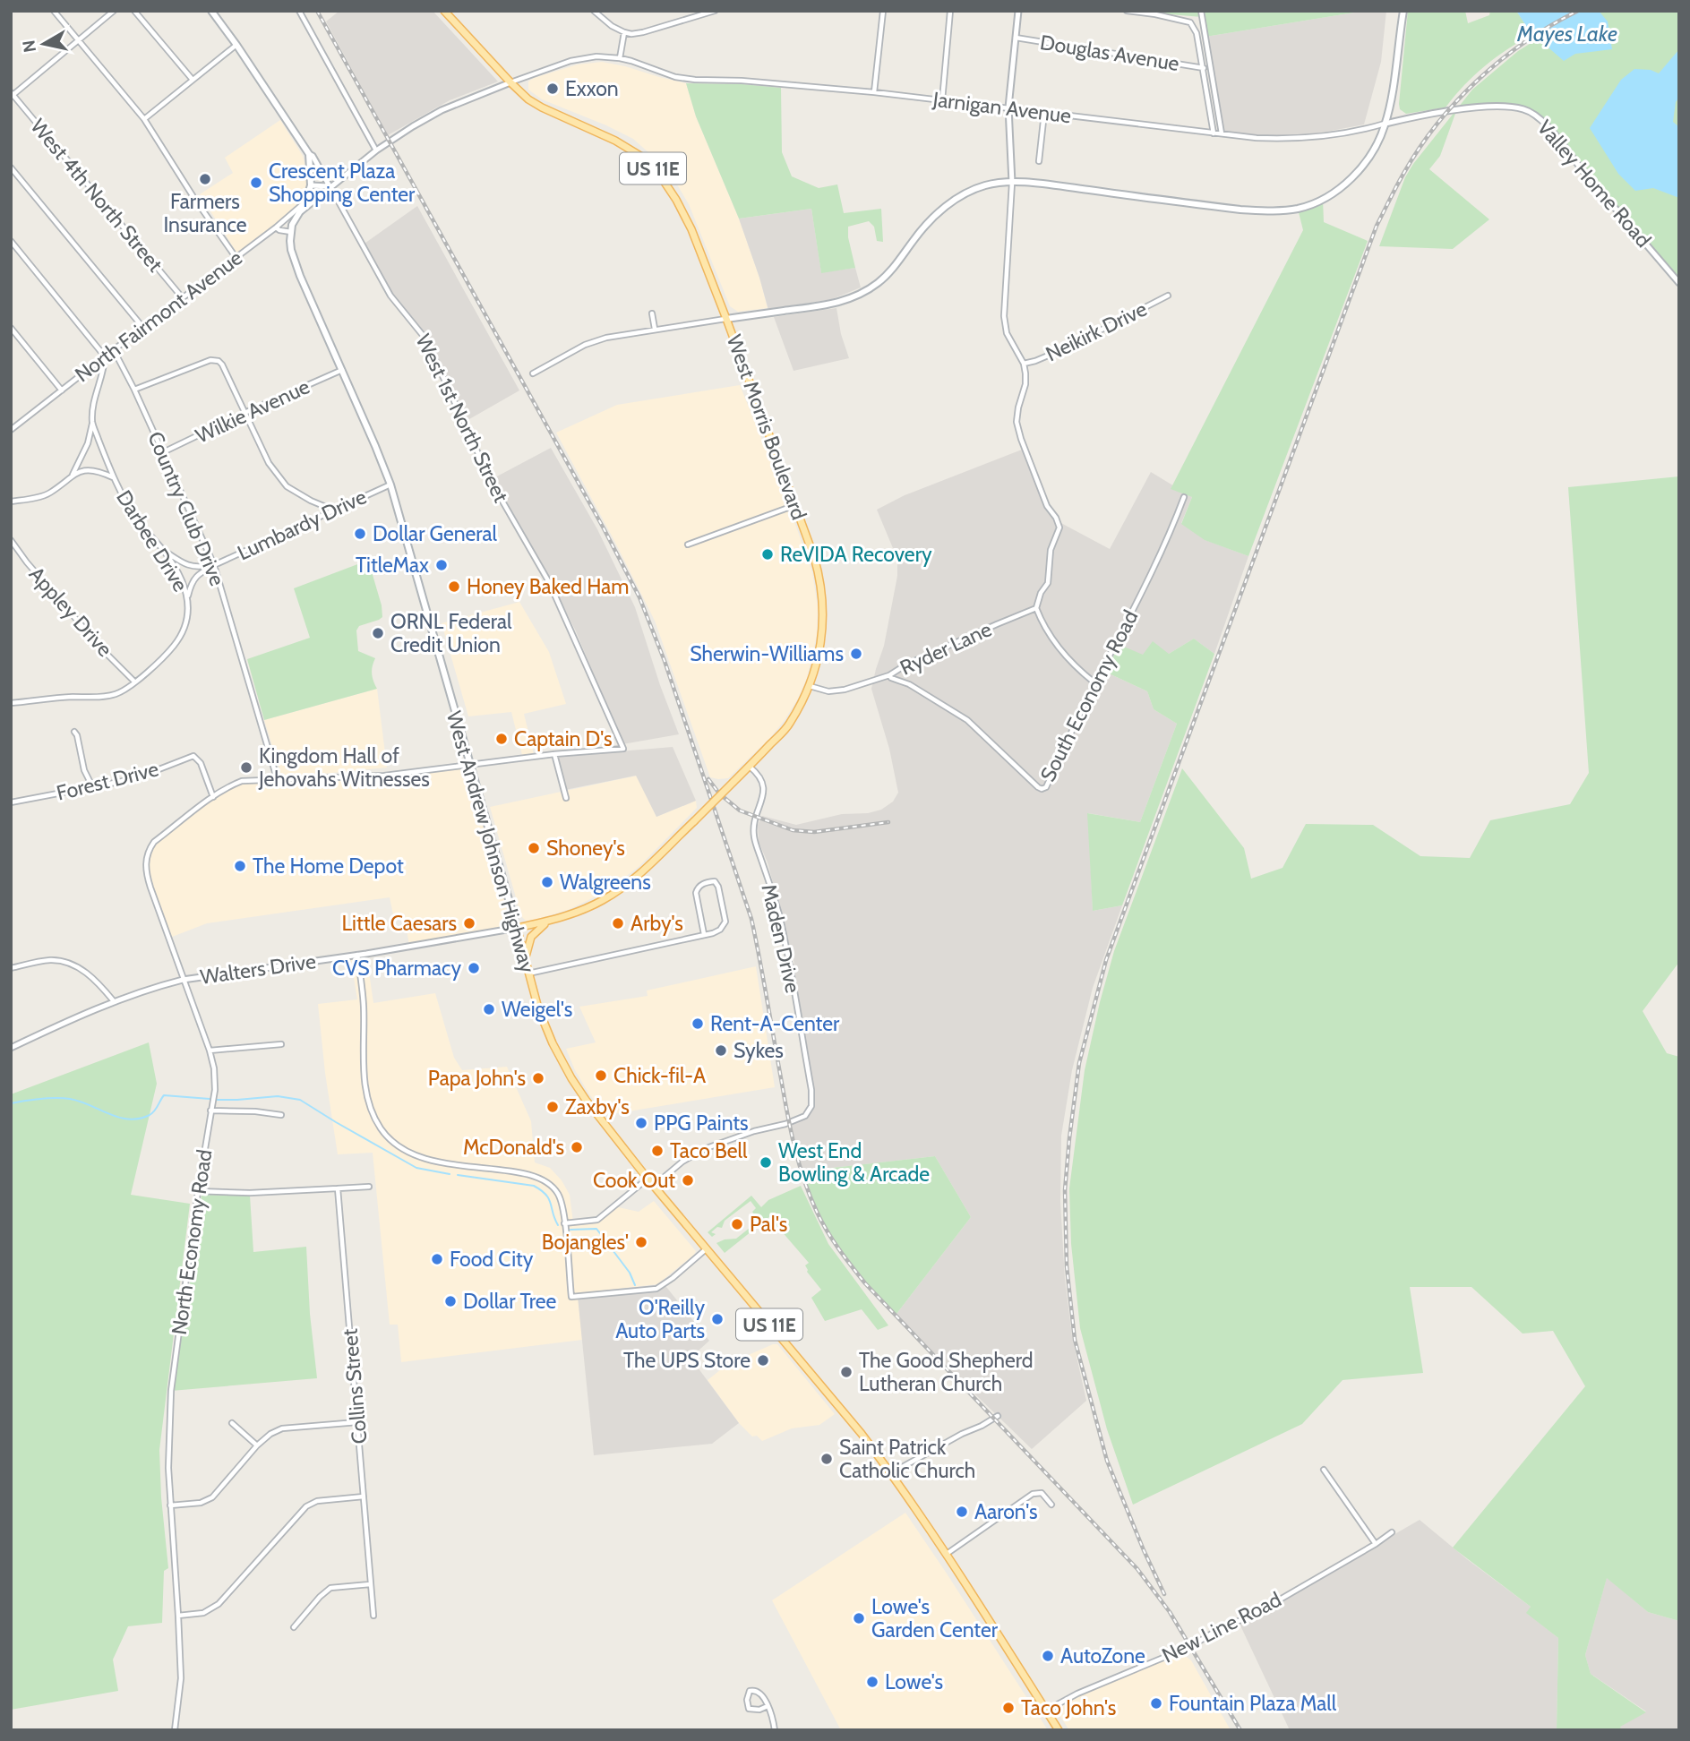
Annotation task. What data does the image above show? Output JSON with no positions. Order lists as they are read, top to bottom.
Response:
{
  "streets": {
    "main road": [
      "US 11E",
      "West 1st North Street",
      "West Morris Boulevard",
      "West Andrew Johnson Highway"
    ],
    "street": [
      "Douglas Avenue",
      "Jarnigan Avenue",
      "Valley Home Road",
      "West 4th North Street",
      "North Fairmont Avenue",
      "Neikirk Drive",
      "Wilkie Avenue",
      "Country Club Drive",
      "Lumbardy Drive",
      "Darbee Drive",
      "Appley Drive",
      "Ryder Lane",
      "South Economy Road",
      "Forest Drive",
      "Maden Drive",
      "Walters Drive",
      "North Economy Road",
      "Collins Street",
      "New Line Road"
    ]
  },
  "crossings": [
    ["Jarnigan Avenue", "Valley Home Road"],
    ["Jarnigan Avenue", "West Morris Boulevard"],
    ["West 4th North Street", "North Fairmont Avenue"],
    ["North Fairmont Avenue", "Country Club Drive"],
    ["North Fairmont Avenue", "Darbee Drive"],
    ["North Fairmont Avenue", "West Andrew Johnson Highway"],
    ["Wilkie Avenue", "Country Club Drive"],
    ["Wilkie Avenue", "West Andrew Johnson Highway"],
    ["West 1st North Street", "West Andrew Johnson Highway"],
    ["West 1st North Street", "North Economy Road"],
    ["West Morris Boulevard", "Ryder Lane"],
    ["West Morris Boulevard", "West Andrew Johnson Highway"],
    ["West Morris Boulevard", "Maden Drive"],
    ["West Morris Boulevard", "Walters Drive"],
    ["Country Club Drive", "Lumbardy Drive"],
    ["Country Club Drive", "North Economy Road"],
    ["Lumbardy Drive", "West Andrew Johnson Highway"],
    ["Darbee Drive", "Appley Drive"],
    ["Ryder Lane", "South Economy Road"],
    ["Forest Drive", "North Economy Road"],
    ["West Andrew Johnson Highway", "Maden Drive"],
    ["West Andrew Johnson Highway", "Walters Drive"],
    ["West Andrew Johnson Highway", "North Economy Road"],
    ["West Andrew Johnson Highway", "New Line Road"],
    ["Walters Drive", "North Economy Road"]
  ],
  "water": ["Mayes Lake"],
  "places": [
    "Exxon",
    "Farmers Insurance",
    "Crescent Plaza Shopping Center",
    "Dollar General",
    "ReVIDA Recovery",
    "TitleMax",
    "Honey Baked Ham",
    "ORNL Federal Credit Union",
    "Sherwin-Williams",
    "Captain D's",
    "Kingdom Hall of Jehovahs Witnesses",
    "Shoney's",
    "The Home Depot",
    "Walgreens",
    "Little Caesars",
    "Arby's",
    "CVS Pharmacy",
    "Weigel's",
    "Rent-A-Center",
    "Sykes",
    "Chick-fil-A",
    "Papa John's",
    "Zaxby's",
    "PPG Paints",
    "McDonald's",
    "Taco Bell",
    "West End Bowling & Arcade",
    "Cook Out",
    "Pal's",
    "Bojangles'",
    "Food City",
    "Dollar Tree",
    "O'Reilly Auto Parts",
    "The UPS Store",
    "The Good Shepherd Lutheran Church",
    "Saint Patrick Catholic Church",
    "Aaron's",
    "Lowe's Garden Center",
    "AutoZone",
    "Lowe's",
    "Fountain Plaza Mall",
    "Taco John's"
  ],
  "north": "left"
}
